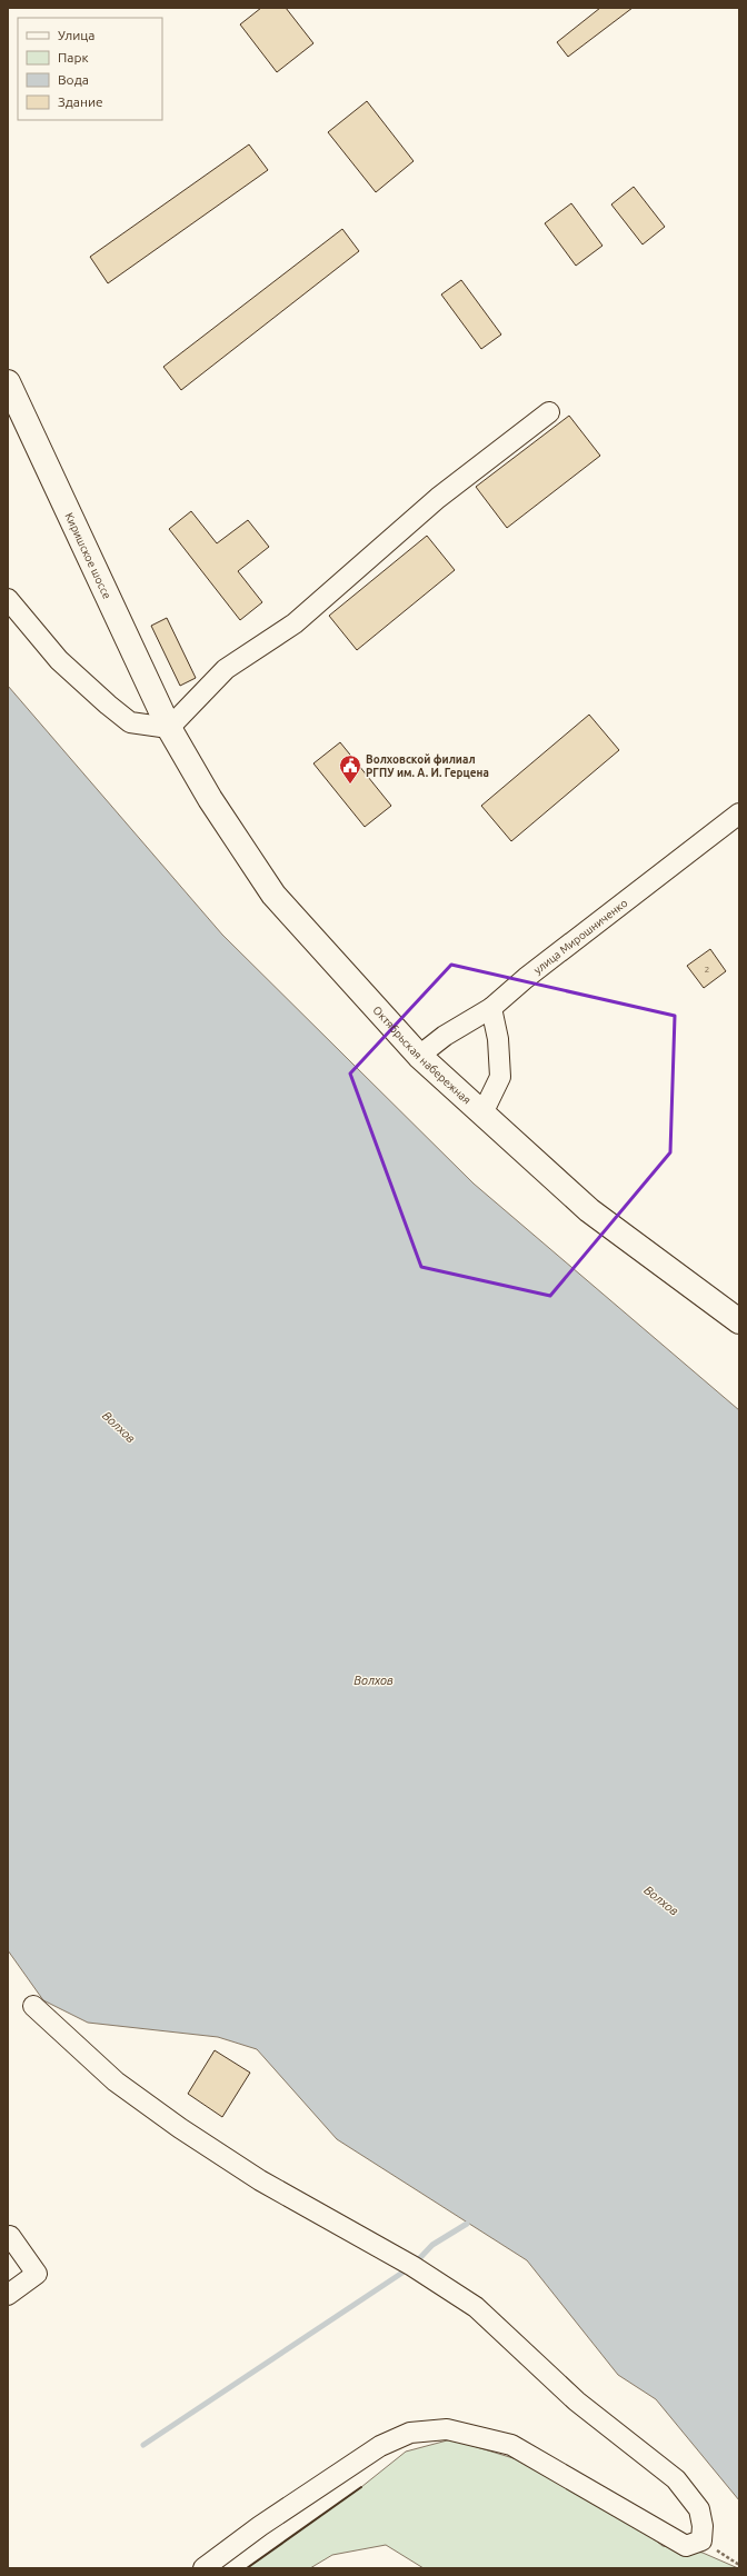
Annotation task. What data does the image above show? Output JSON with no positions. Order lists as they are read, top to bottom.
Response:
{
  "streets": {
    "main road": ["Киришское шоссе", "Октябрьская набережная"],
    "street": ["улица Мирошниченко"]
  },
  "crossings": [
    ["Киришское шоссе", "Октябрьская набережная"],
    ["улица Мирошниченко", "Октябрьская набережная"]
  ],
  "water": ["Волхов"],
  "places": {
    "public building": ["Волховской филиал РГПУ им. А. И. Герцена"]
  },
  "house_numbers": ["2"],
  "legend": [
    "Улица",
    "Парк",
    "Вода",
    "Здание"
  ]
}
